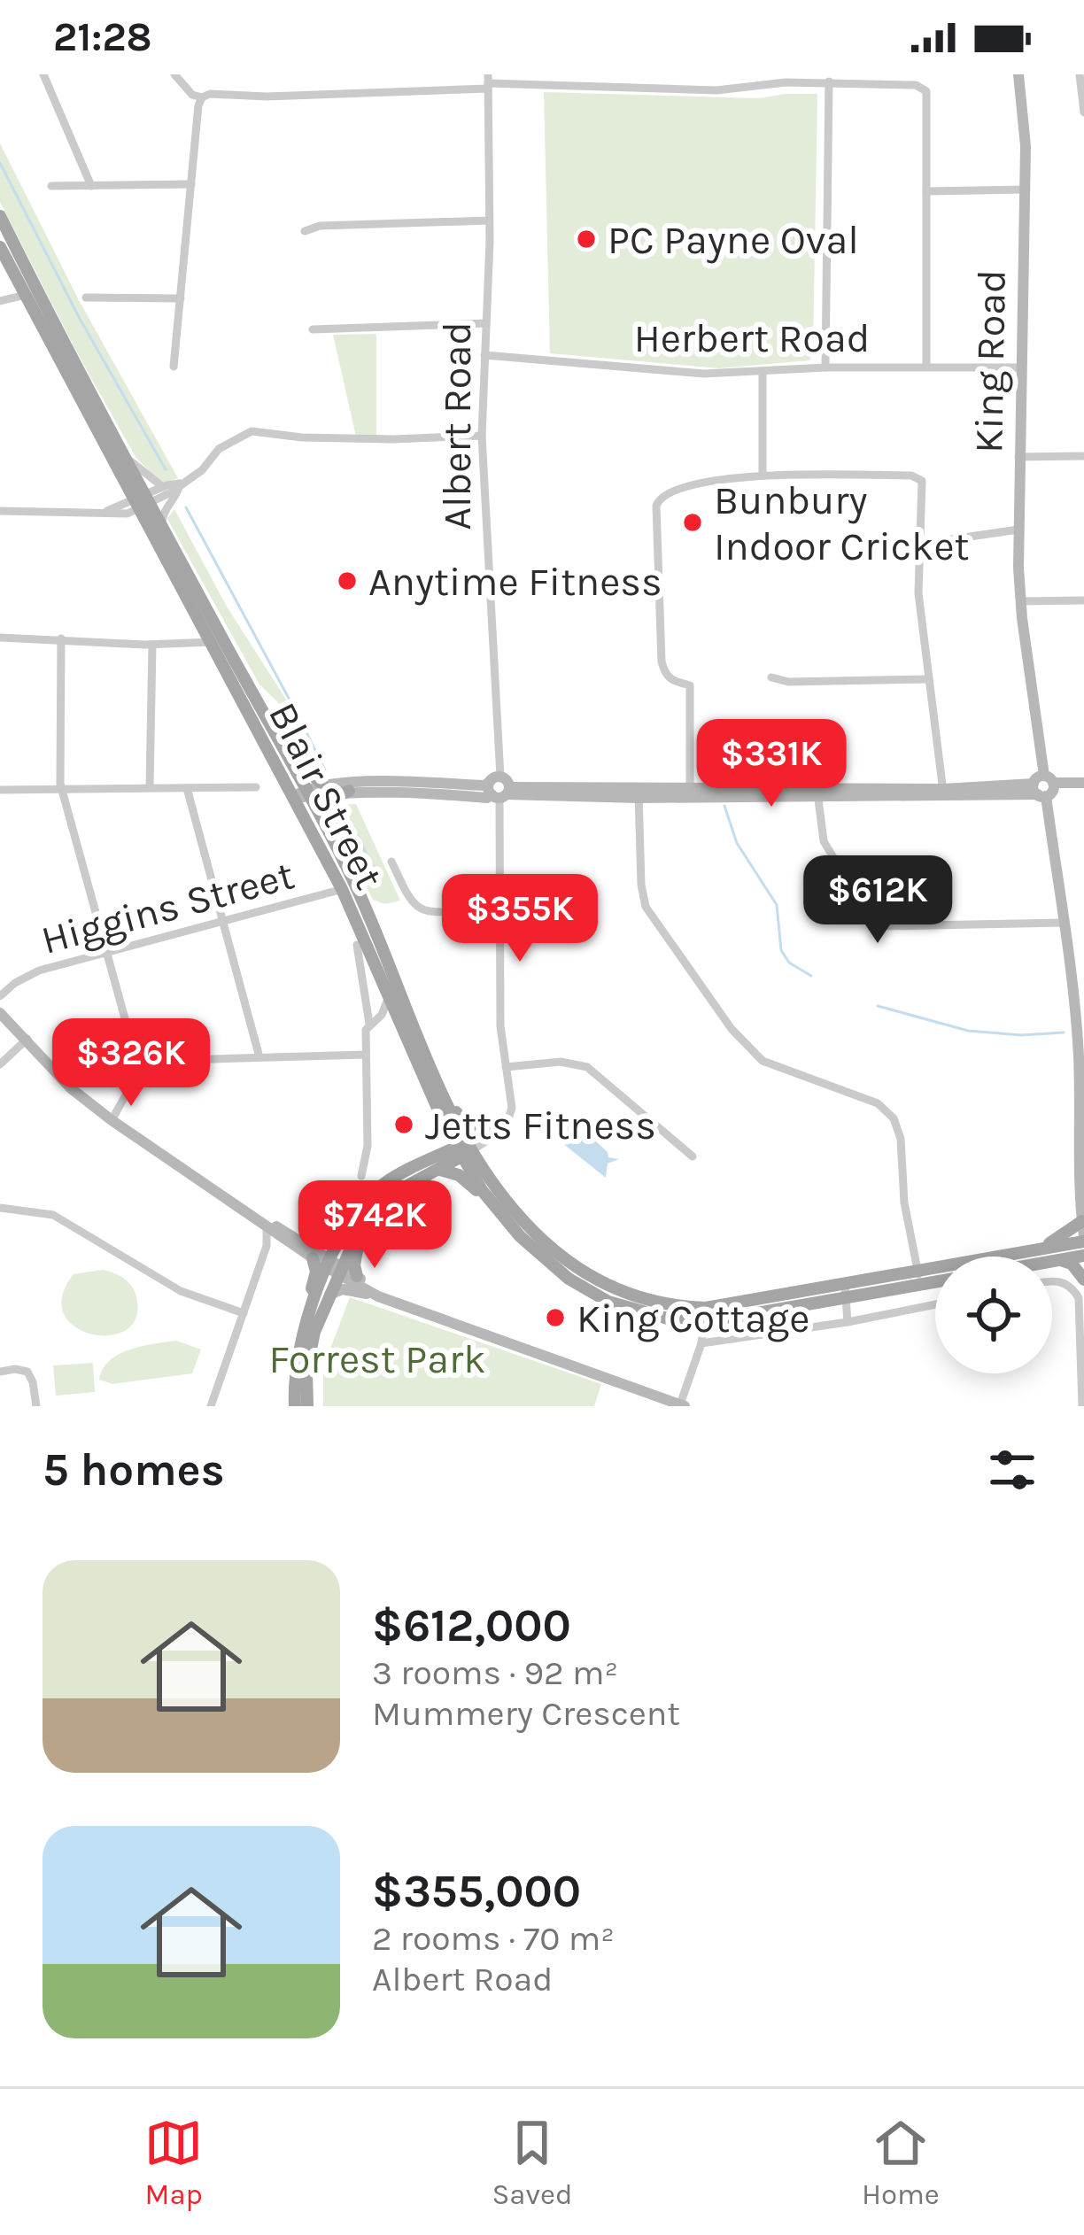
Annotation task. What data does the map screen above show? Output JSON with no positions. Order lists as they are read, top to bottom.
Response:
{
  "streets": {
    "main road": ["Blair Street"],
    "street": [
      "Herbert Road",
      "King Road",
      "Albert Road",
      "Higgins Street"
    ]
  },
  "crossings": [
    ["Herbert Road", "King Road"],
    ["Herbert Road", "Albert Road"],
    ["Blair Street", "Higgins Street"]
  ],
  "parks": ["Forrest Park"],
  "places": [
    "PC Payne Oval",
    "Bunbury Indoor Cricket",
    "Anytime Fitness",
    "Jetts Fitness",
    "King Cottage"
  ],
  "page": {
    "status": "21:28",
    "price": [
      "$331K",
      "$612K",
      "$355K",
      "$326K",
      "$742K"
    ],
    "heading": "5 homes",
    "list": [
      {
        "name": "$612,000",
        "note": "3 rooms · 92 m² · Mummery Crescent"
      },
      {
        "name": "$355,000",
        "note": "2 rooms · 70 m² · Albert Road"
      }
    ],
    "tabs": ["Map", "Saved", "Home"]
  }
}
